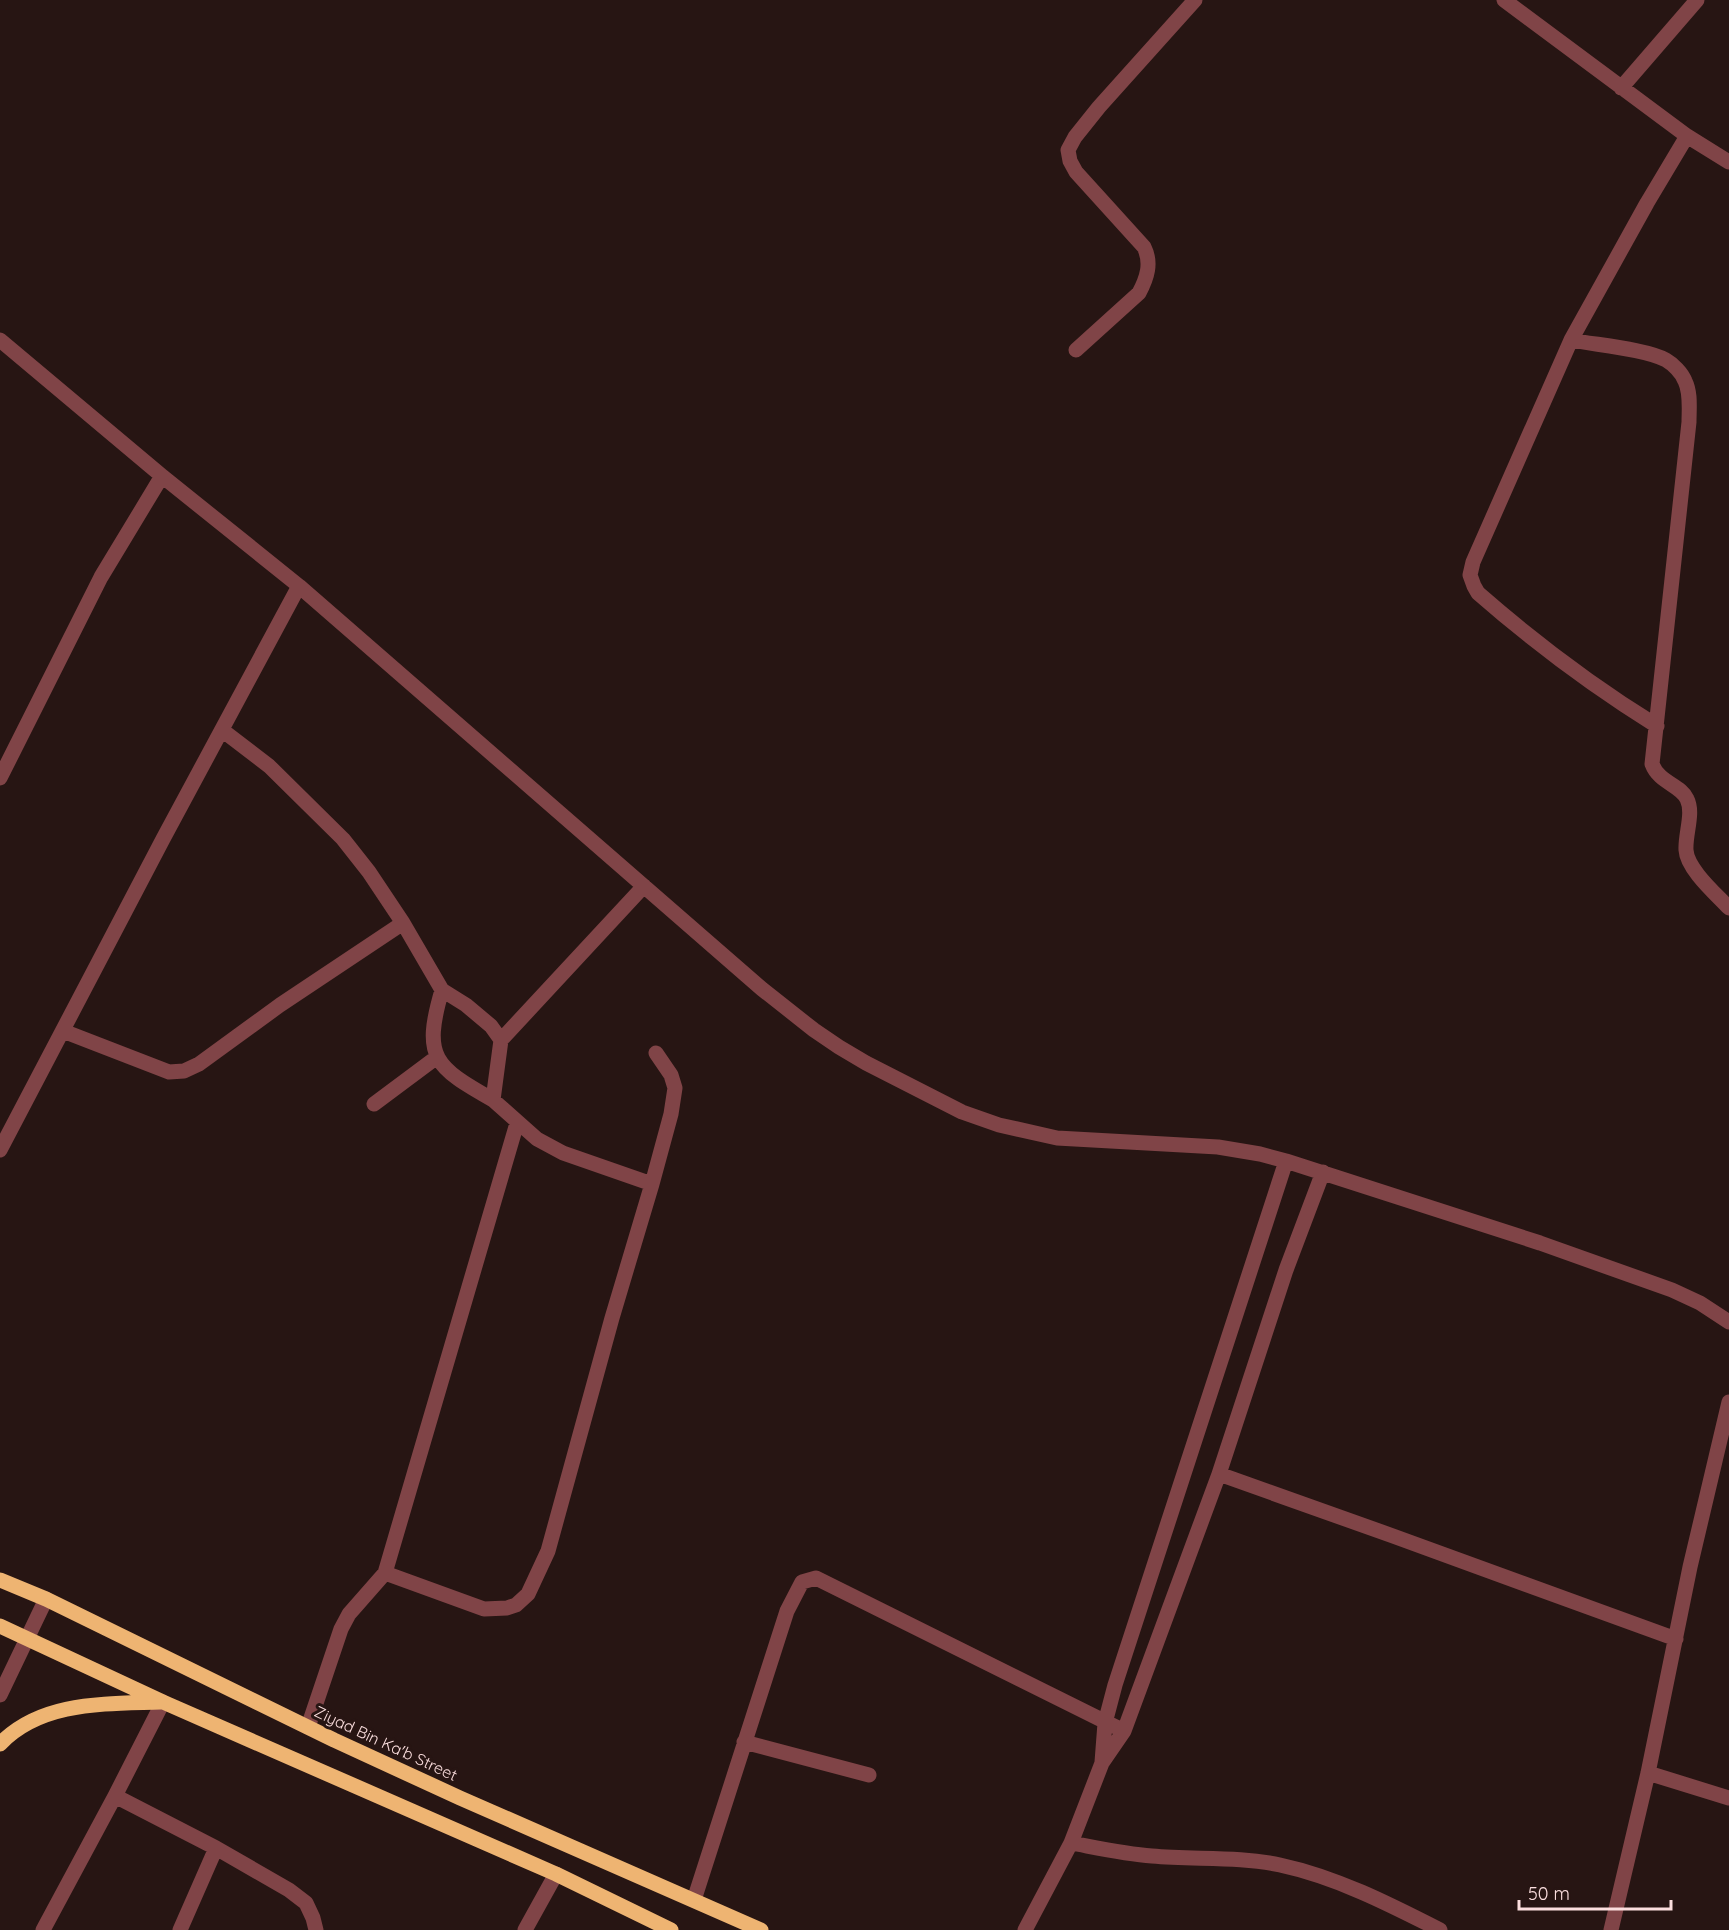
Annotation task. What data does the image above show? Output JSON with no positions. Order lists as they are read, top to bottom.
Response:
{
  "streets": {
    "main road": ["Ziyad Bin Ka'b Street"]
  },
  "scale_bar": "50 m"
}
